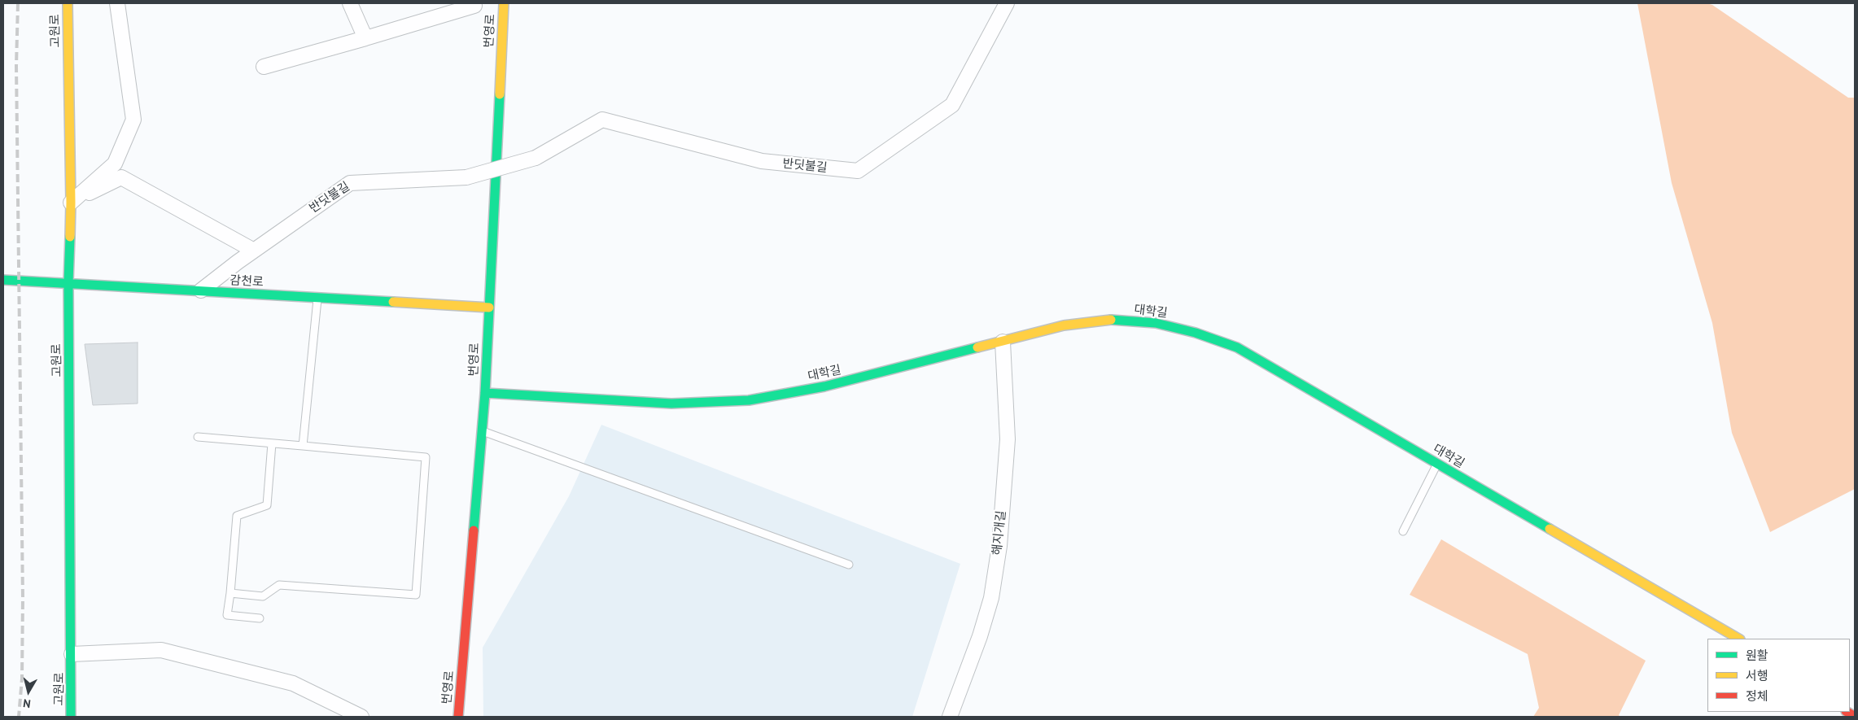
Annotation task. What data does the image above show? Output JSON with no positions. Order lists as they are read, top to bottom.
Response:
{
  "streets": {
    "street": [
      "고원로",
      "번영로",
      "반딧불길",
      "감천로",
      "대학길",
      "해지개길"
    ]
  },
  "crossings": [
    ["고원로", "감천로"],
    ["번영로", "감천로"],
    ["번영로", "대학길"],
    ["반딧불길", "감천로"],
    ["대학길", "해지개길"]
  ],
  "legend": ["원활", "서행", "정체"],
  "north": "bottom"
}
